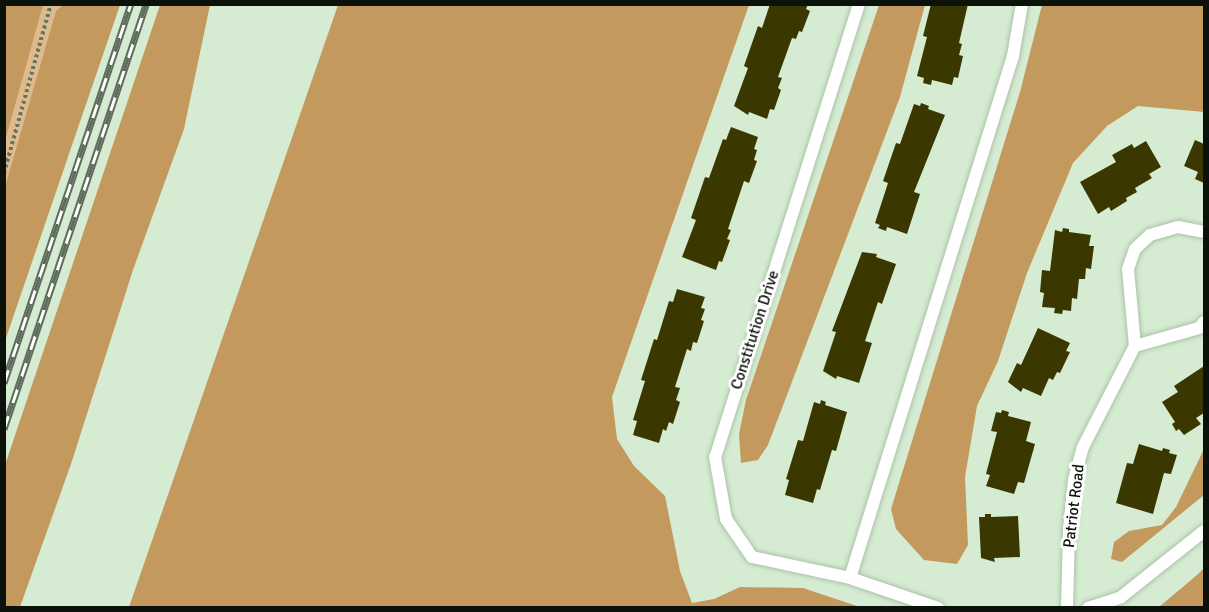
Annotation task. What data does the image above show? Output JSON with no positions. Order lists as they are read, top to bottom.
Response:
{
  "streets": {
    "lane": ["Constitution Drive", "Patriot Road"]
  }
}
